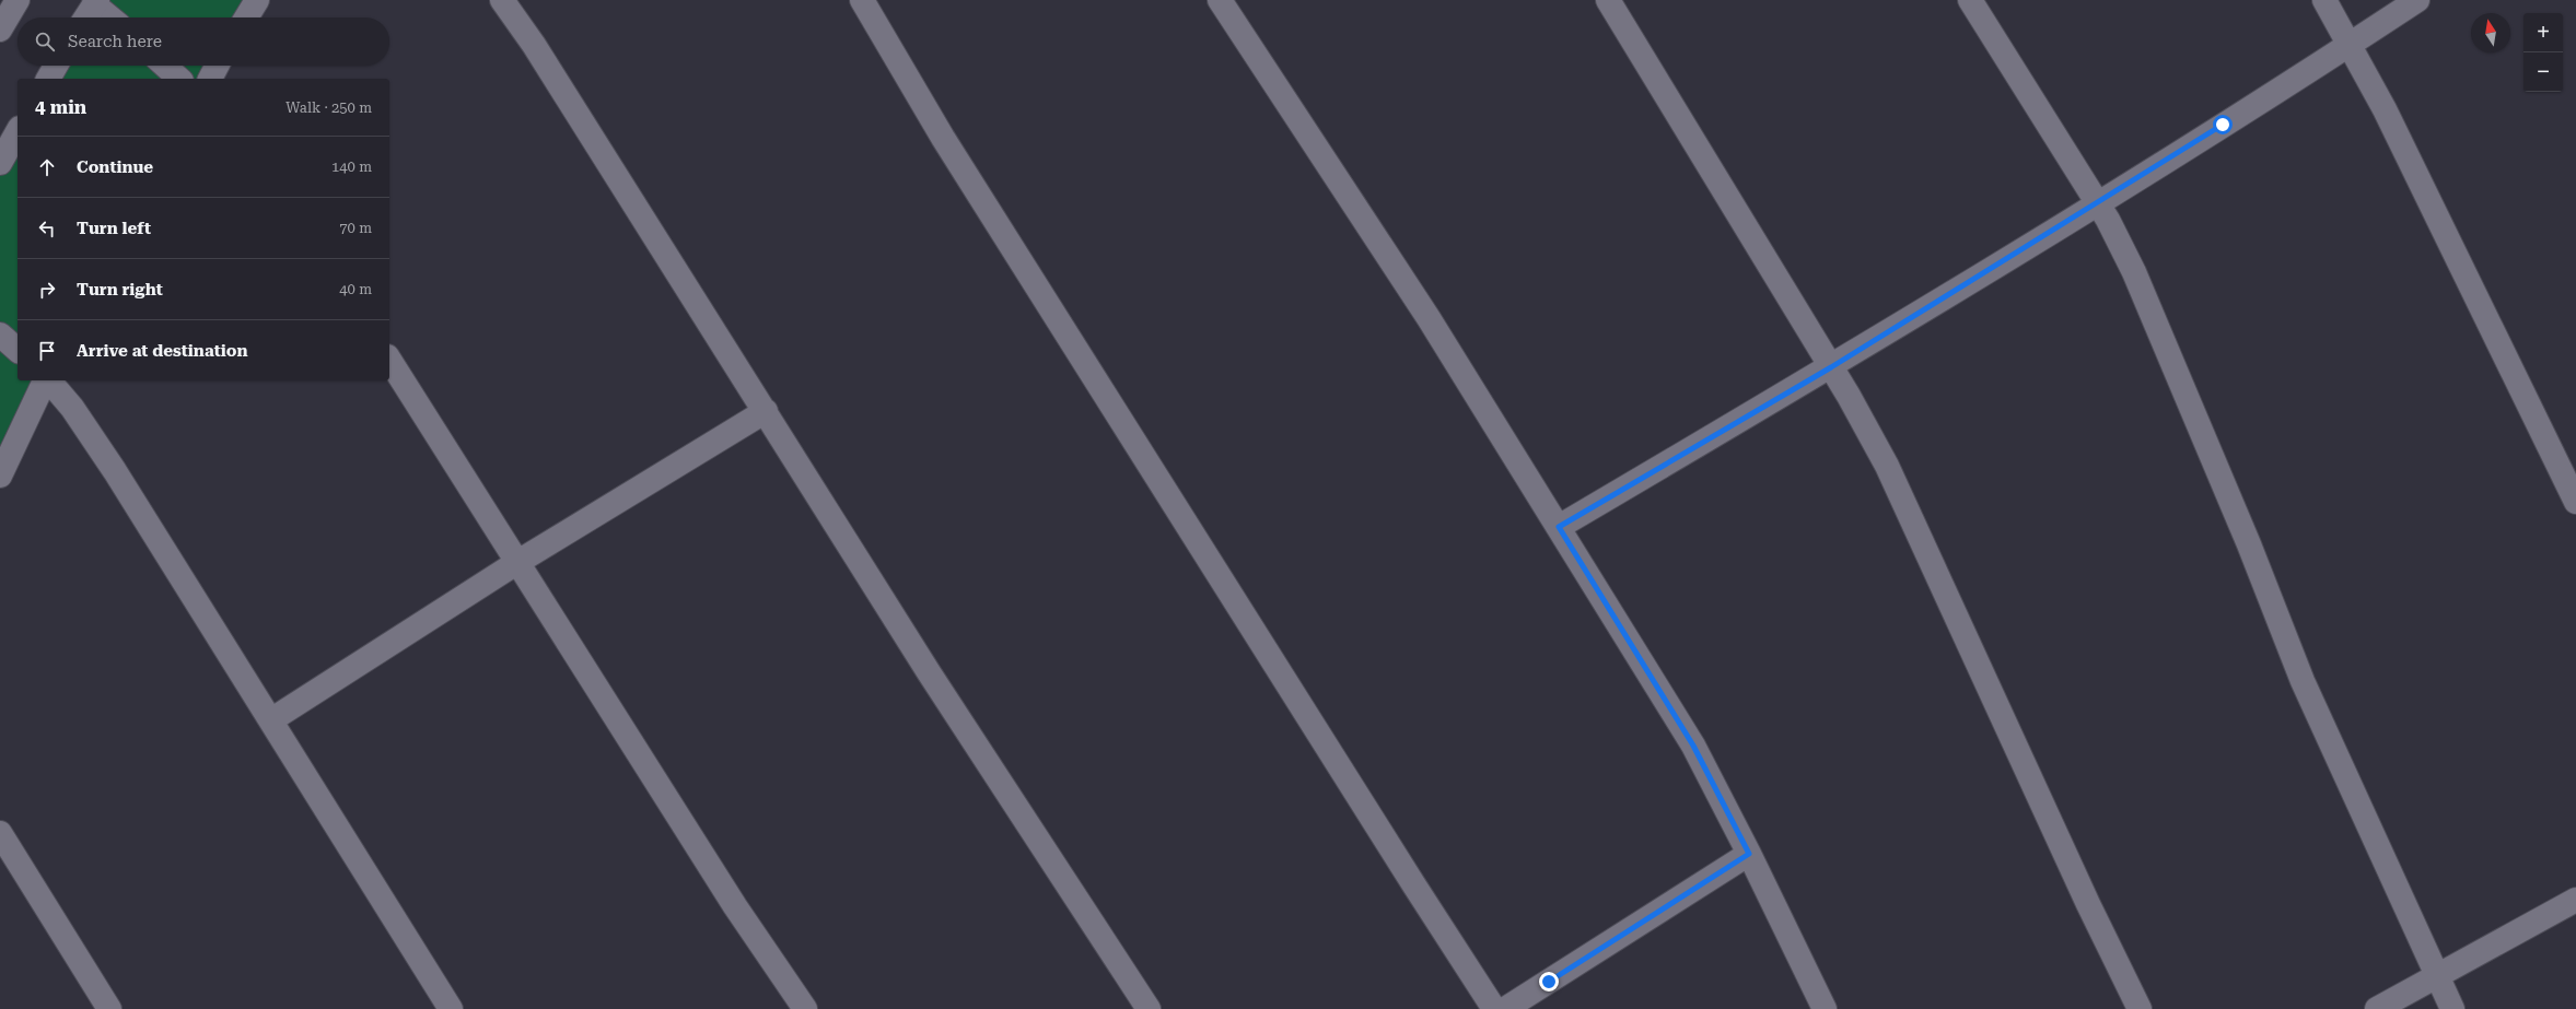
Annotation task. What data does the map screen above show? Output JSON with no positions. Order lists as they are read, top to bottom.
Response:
{
  "north": "top",
  "page": {
    "map_buttons": ["+", "−"],
    "search": "Search here",
    "heading": ["4 min", "Walk · 250 m"],
    "list": [
      ["Continue", "140 m"],
      ["Turn left", "70 m"],
      ["Turn right", "40 m"],
      "Arrive at destination"
    ]
  }
}
